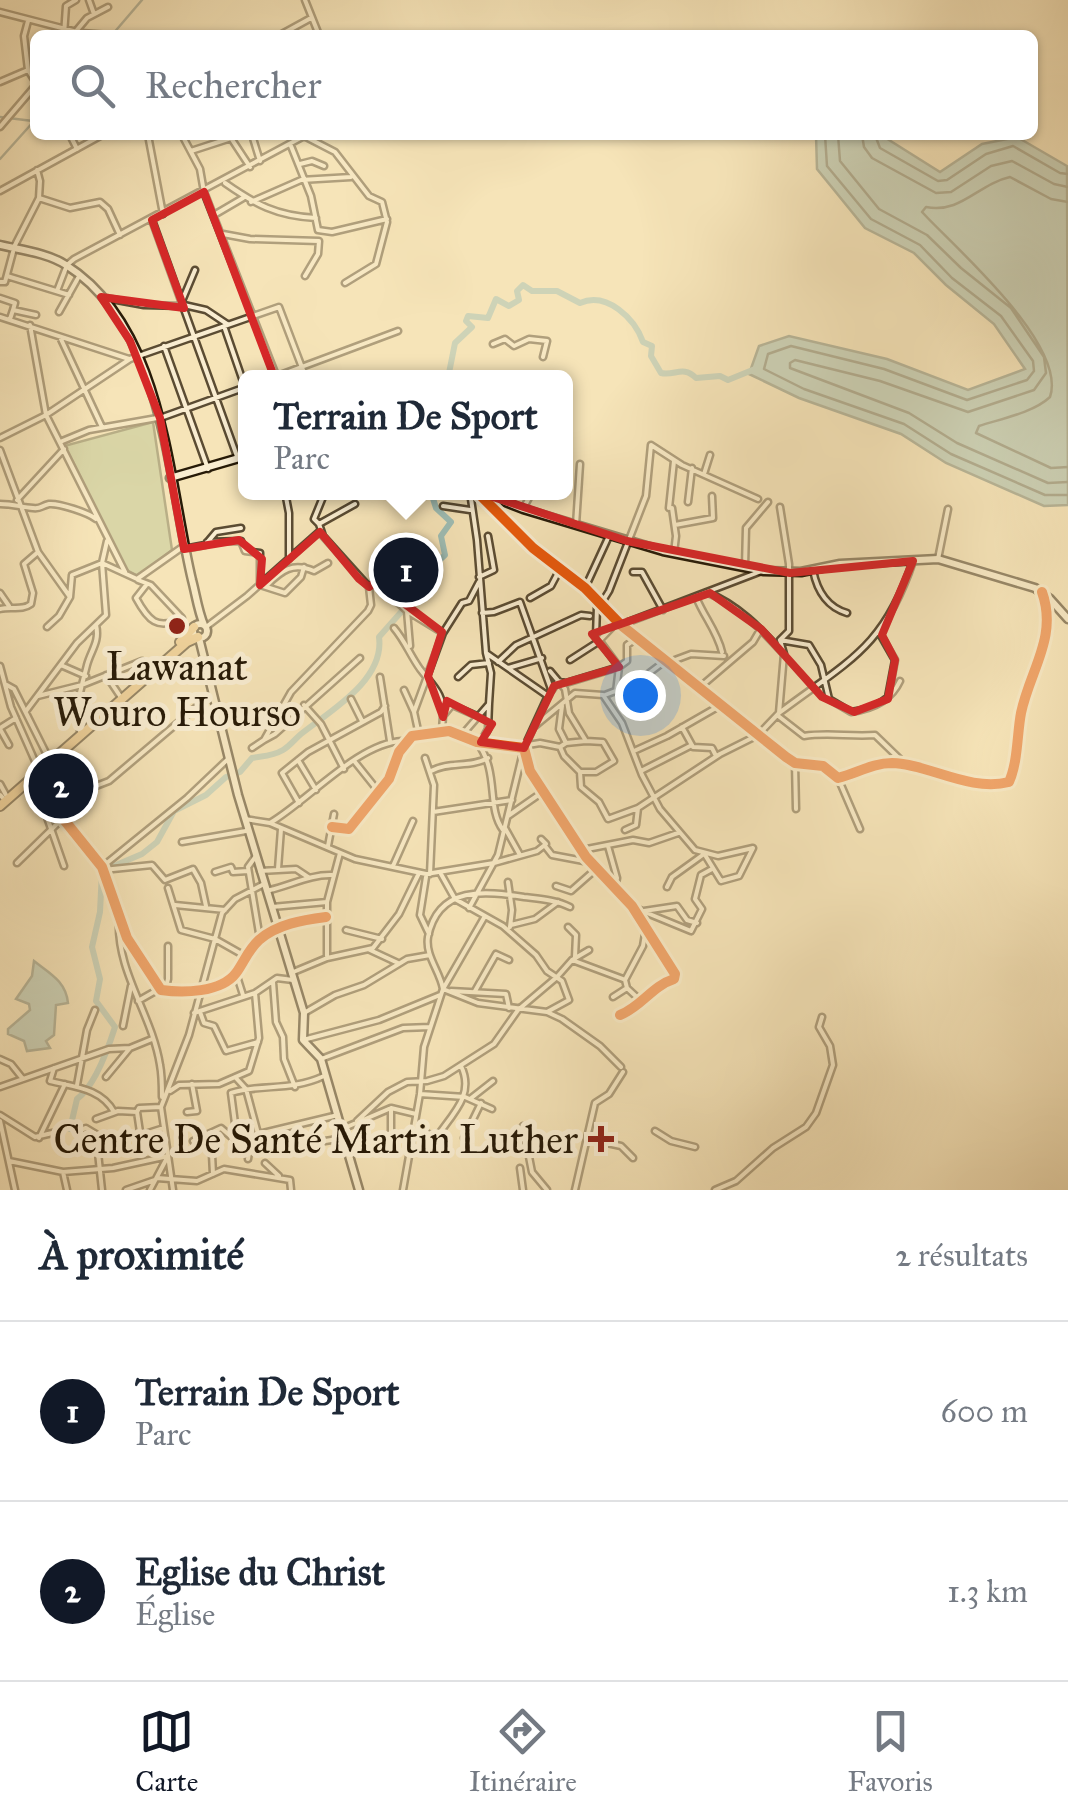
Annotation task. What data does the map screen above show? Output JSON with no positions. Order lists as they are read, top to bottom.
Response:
{
  "places": {
    "other": ["Lawanat Wouro Hourso"],
    "health": ["Centre De Santé Martin Luther"]
  },
  "page": {
    "search": "Rechercher",
    "popup": ["Terrain De Sport", "Parc"],
    "pins": ["1", "2"],
    "heading": ["À proximité", "2 résultats"],
    "list": [
      {
        "mark": "1",
        "name": "Terrain De Sport",
        "note": "Parc",
        "value": "600 m"
      },
      {
        "mark": "2",
        "name": "Eglise du Christ",
        "note": "Église",
        "value": "1.3 km"
      }
    ],
    "nav": ["Carte", "Itinéraire", "Favoris"]
  }
}
